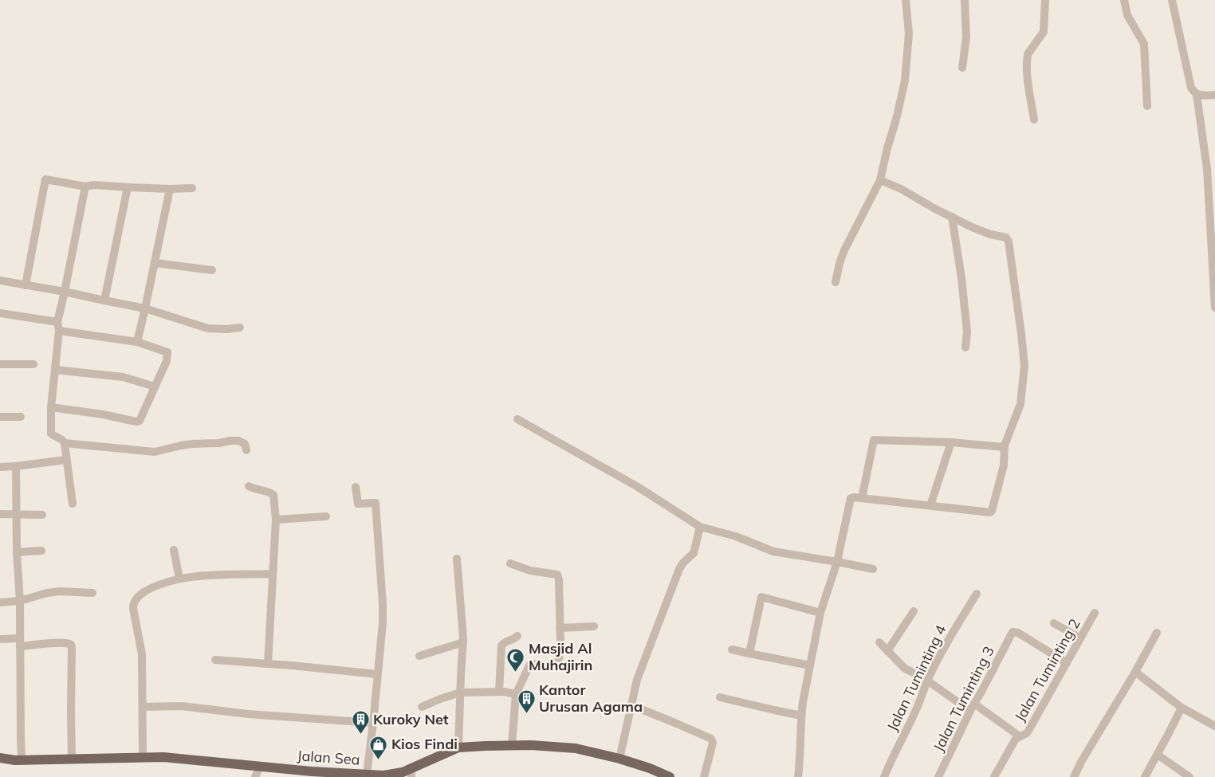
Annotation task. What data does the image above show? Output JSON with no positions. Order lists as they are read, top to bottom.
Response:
{
  "streets": {
    "main road": ["Jalan Sea"],
    "street": ["Jalan Tuminting 2", "Jalan Tuminting 4", "Jalan Tuminting 3"]
  },
  "crossings": [
    ["Jalan Tuminting 2", "Jalan Tuminting 3"]
  ],
  "places": {
    "mosque": ["Masjid Al Muhajirin"],
    "building": ["Kantor Urusan Agama", "Kuroky Net"],
    "shop": ["Kios Findi"]
  }
}
